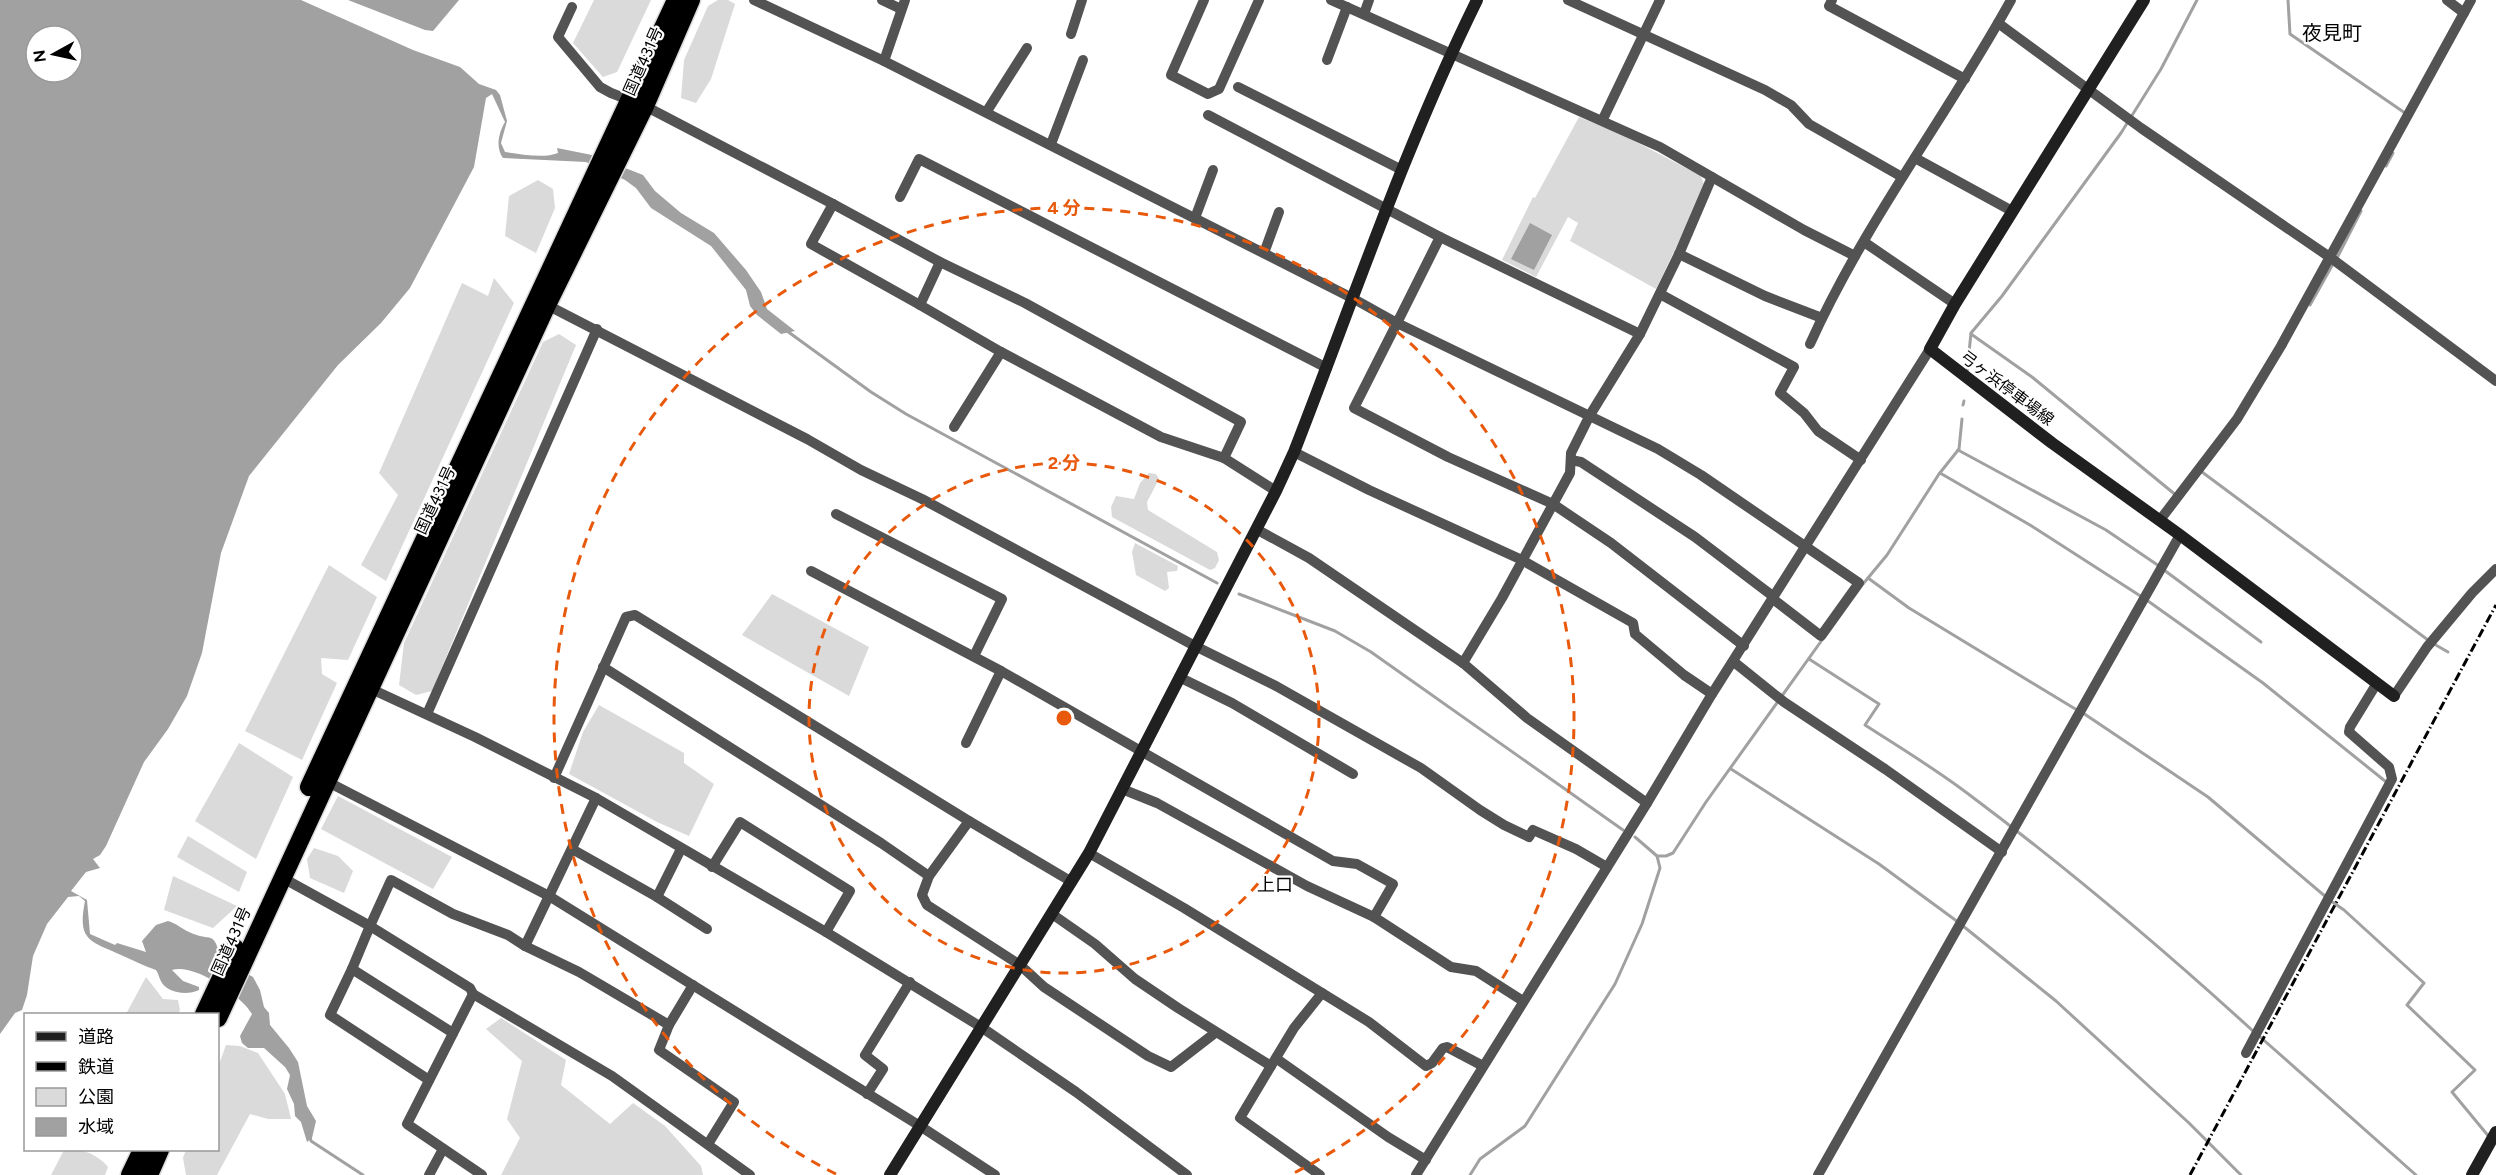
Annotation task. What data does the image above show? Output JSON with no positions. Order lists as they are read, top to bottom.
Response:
{
  "streets": {
    "highway": ["国道431号"],
    "street": ["弓ヶ浜停車場線"]
  },
  "districts": ["夜見町", "上口"],
  "legend": [
    "道路",
    "鉄道",
    "公園",
    "水域"
  ],
  "north": "left",
  "rings": ["4 分", "2 分"]
}
